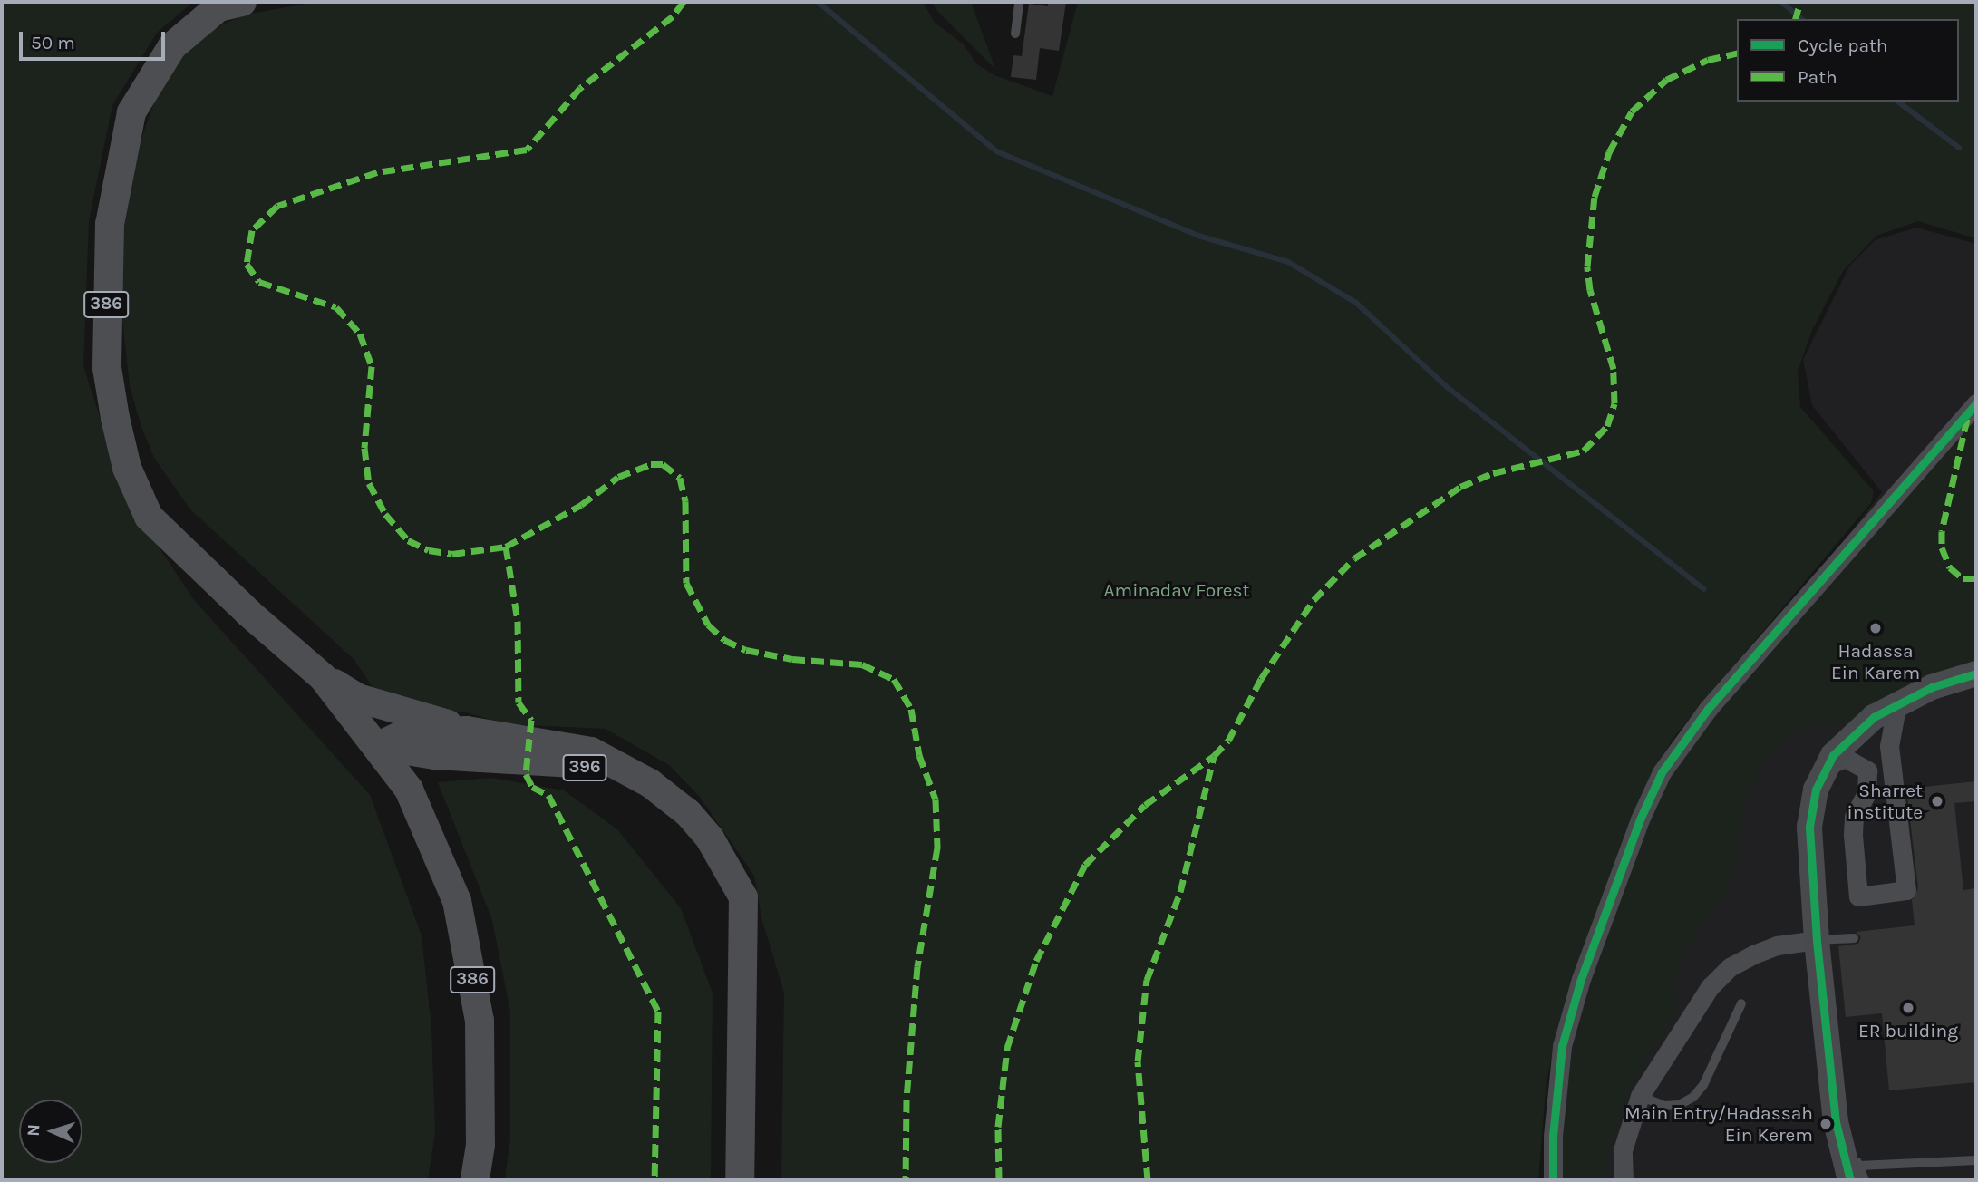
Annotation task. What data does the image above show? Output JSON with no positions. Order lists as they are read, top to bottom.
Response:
{
  "streets": {
    "main road": ["386", "396"]
  },
  "crossings": [
    ["386", "396"]
  ],
  "parks": ["Aminadav Forest"],
  "places": [
    "Hadassa Ein Karem",
    "Sharret institute",
    "ER building",
    "Main Entry/Hadassah Ein Kerem"
  ],
  "legend": ["Cycle path", "Path"],
  "scale_bar": "50 m",
  "north": "left"
}
